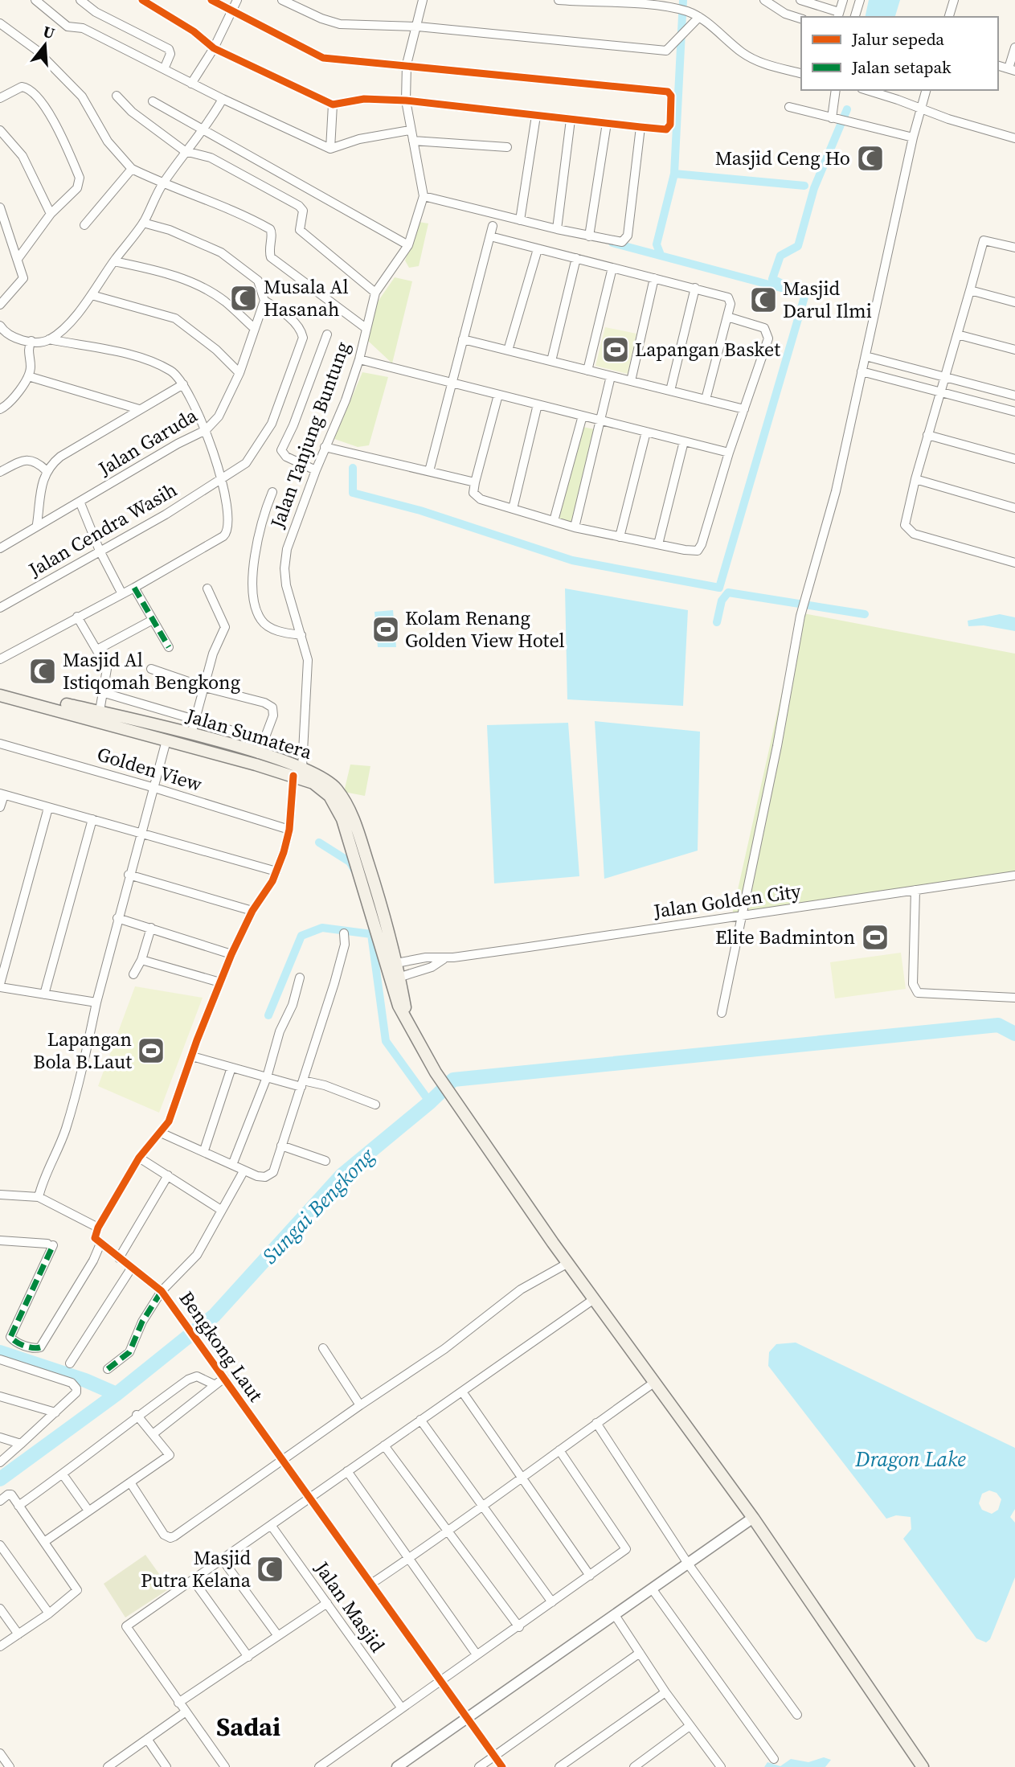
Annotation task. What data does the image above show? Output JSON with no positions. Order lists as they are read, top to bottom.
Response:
{
  "streets": {
    "main road": ["Jalan Sumatera"],
    "street": [
      "Jalan Tanjung Buntung",
      "Jalan Garuda",
      "Jalan Cendra Wasih",
      "Golden View",
      "Jalan Golden City",
      "Bengkong Laut",
      "Jalan Masjid"
    ]
  },
  "crossings": [
    ["Jalan Tanjung Buntung", "Jalan Sumatera"],
    ["Jalan Garuda", "Jalan Cendra Wasih"],
    ["Jalan Sumatera", "Jalan Golden City"]
  ],
  "districts": ["Sadai"],
  "water": ["Sungai Bengkong", "Dragon Lake"],
  "places": {
    "mosque": [
      "Masjid Ceng Ho",
      "Musala Al Hasanah",
      "Masjid Darul Ilmi",
      "Masjid Al Istiqomah Bengkong",
      "Masjid Putra Kelana"
    ],
    "sports": [
      "Lapangan Basket",
      "Kolam Renang Golden View Hotel",
      "Elite Badminton",
      "Lapangan Bola B.Laut"
    ]
  },
  "legend": ["Jalur sepeda", "Jalan setapak"],
  "north": "top"
}
